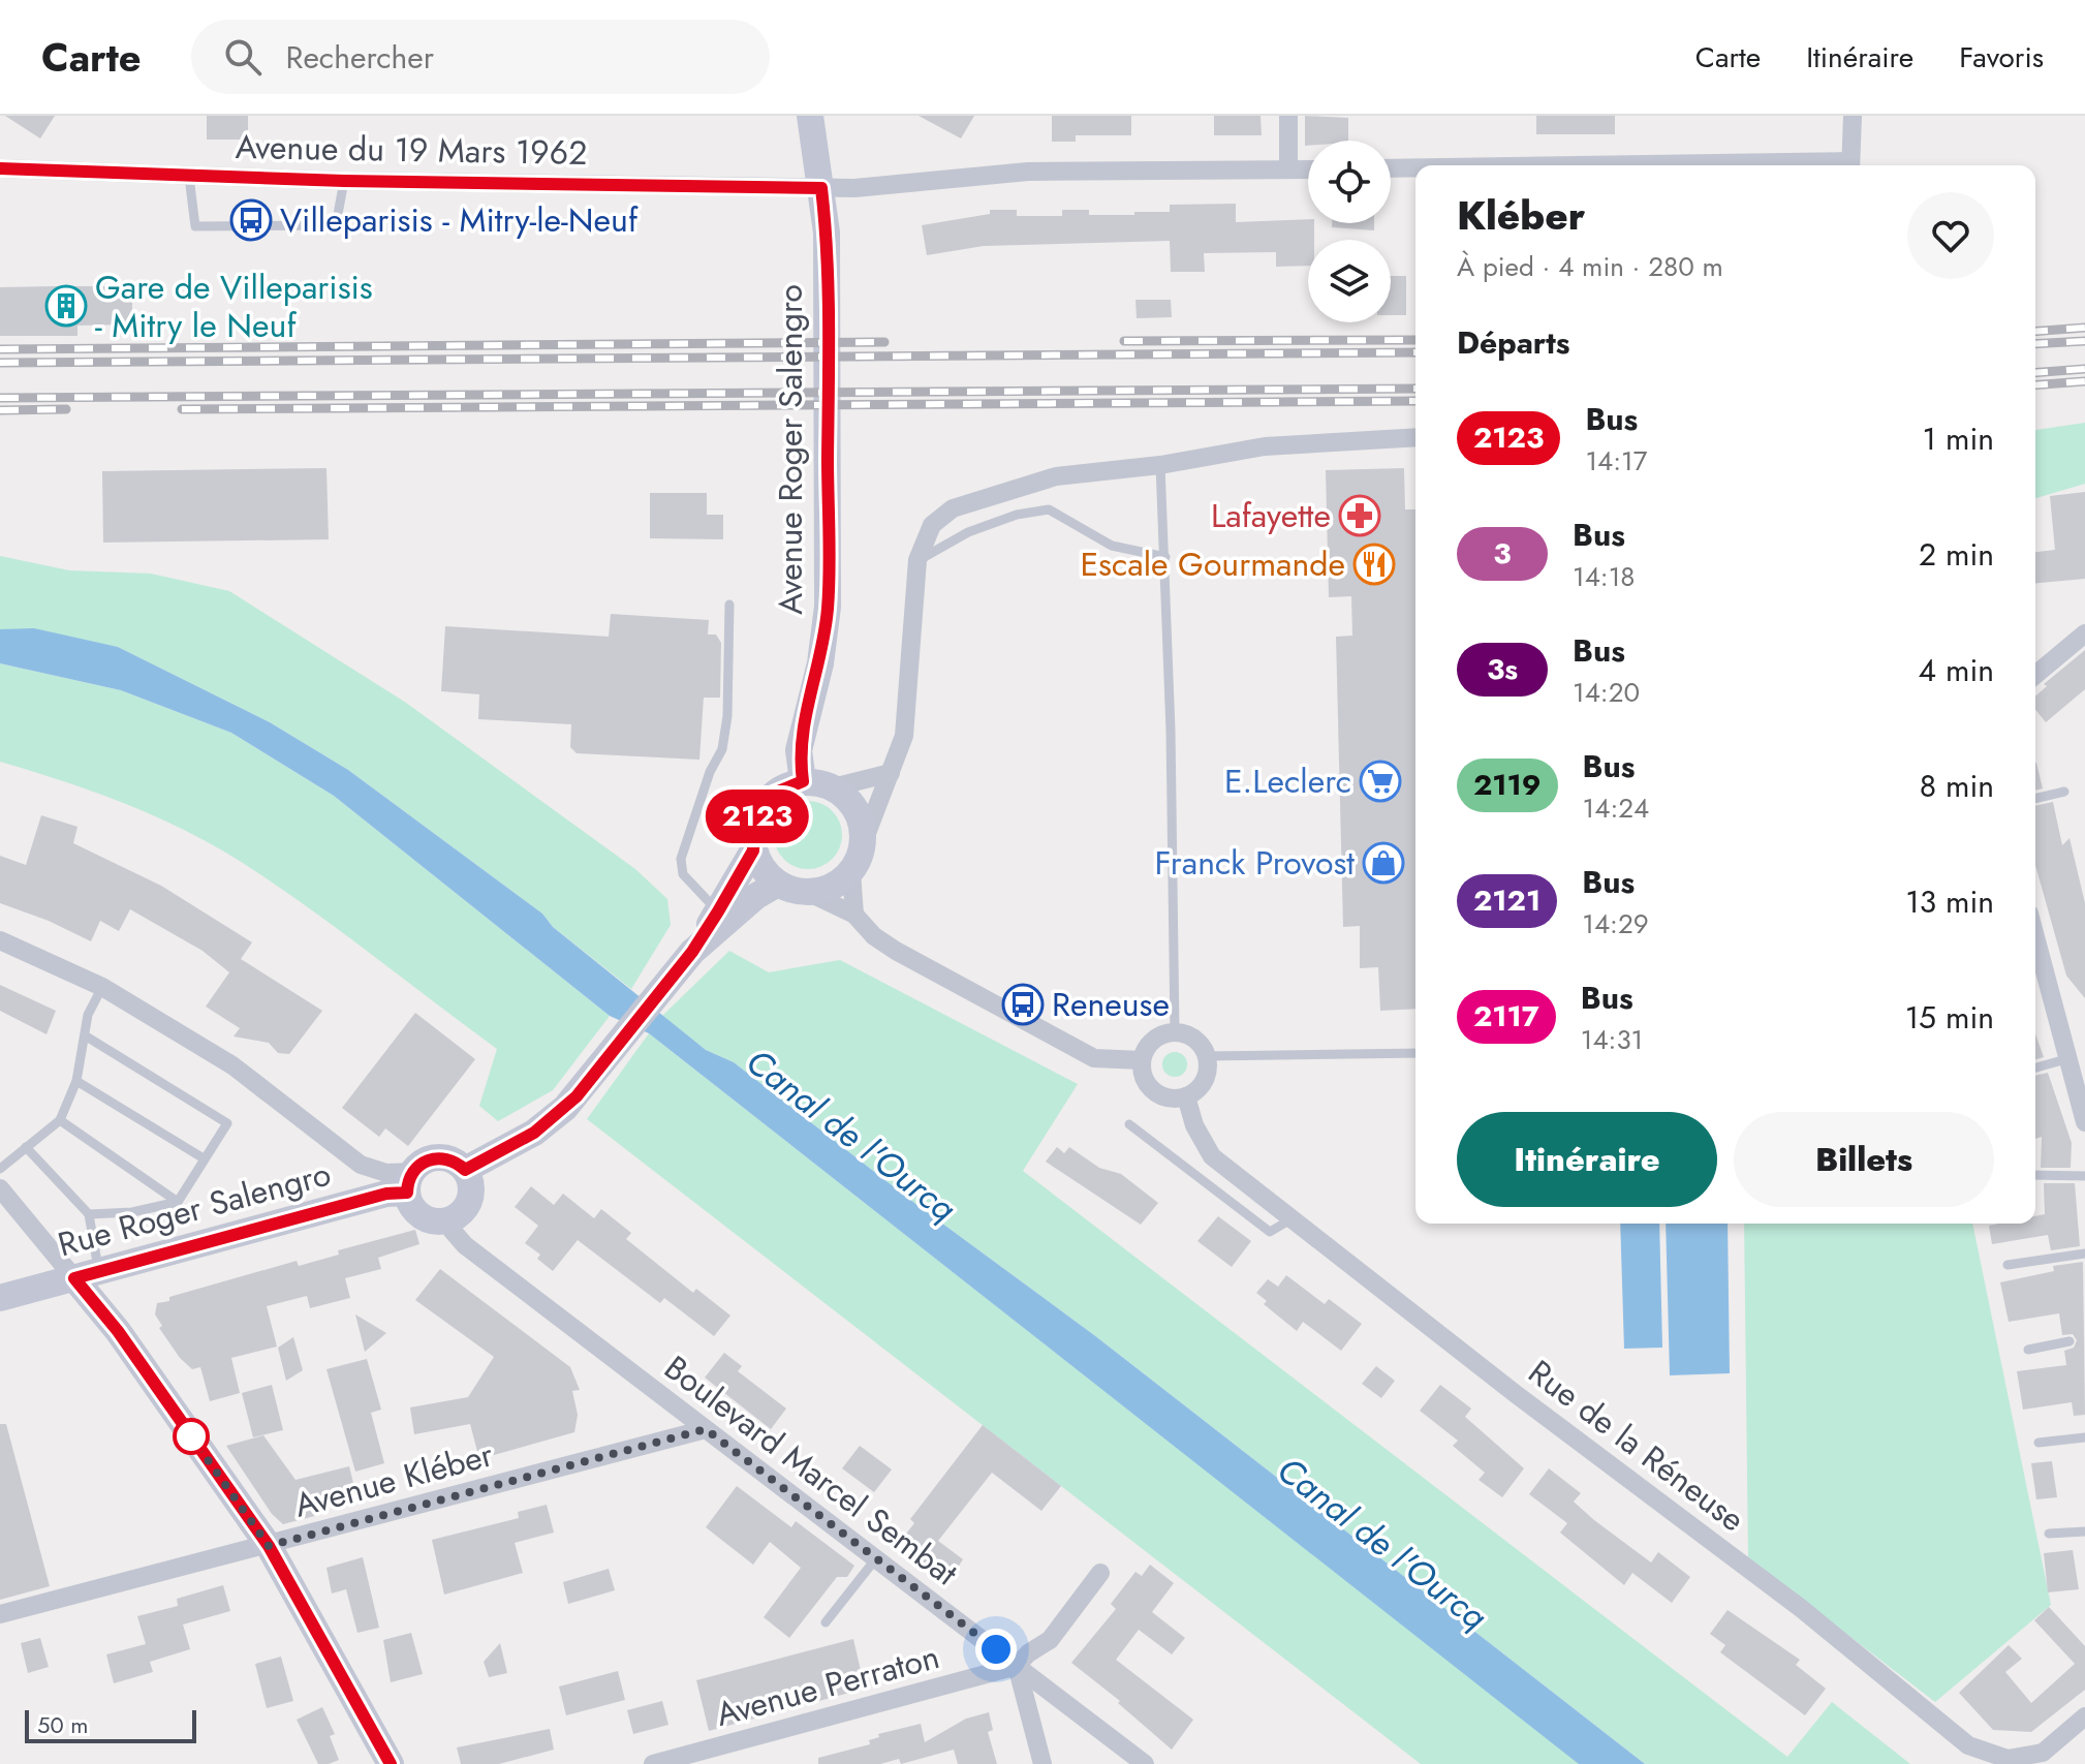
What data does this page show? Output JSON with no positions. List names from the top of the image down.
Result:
{
  "streets": {
    "street": [
      "Avenue du 19 Mars 1962",
      "Avenue Roger Salengro",
      "Rue Roger Salengro",
      "Rue de la Réneuse",
      "Boulevard Marcel Sembat",
      "Avenue Kléber",
      "Avenue Perraton"
    ]
  },
  "crossings": [
    ["Avenue du 19 Mars 1962", "Avenue Roger Salengro"],
    ["Rue Roger Salengro", "Boulevard Marcel Sembat"],
    ["Boulevard Marcel Sembat", "Avenue Kléber"],
    ["Boulevard Marcel Sembat", "Avenue Perraton"]
  ],
  "water": ["Canal de l'Ourcq"],
  "places": {
    "bus stop": ["Villeparisis - Mitry-le-Neuf", "Reneuse"],
    "building": ["Gare de Villeparisis - Mitry le Neuf"],
    "pharmacy": ["Lafayette"],
    "restaurant": ["Escale Gourmande"],
    "supermarket": ["E.Leclerc"],
    "shop": ["Franck Provost"]
  },
  "lines": ["bus line 2123"],
  "scale_bar": "50 m",
  "page": {
    "header": "Carte",
    "search": "Rechercher",
    "nav": ["Carte", "Itinéraire", "Favoris"],
    "on_map": "2123",
    "heading": [
      ["Kléber", "À pied · 4 min · 280 m"],
      "Départs"
    ],
    "list": [
      {
        "mark": "2123",
        "name": "Bus",
        "note": "14:17",
        "value": "1 min"
      },
      {
        "mark": "3",
        "name": "Bus",
        "note": "14:18",
        "value": "2 min"
      },
      {
        "mark": "3s",
        "name": "Bus",
        "note": "14:20",
        "value": "4 min"
      },
      {
        "mark": "2119",
        "name": "Bus",
        "note": "14:24",
        "value": "8 min"
      },
      {
        "mark": "2121",
        "name": "Bus",
        "note": "14:29",
        "value": "13 min"
      },
      {
        "mark": "2117",
        "name": "Bus",
        "note": "14:31",
        "value": "15 min"
      }
    ],
    "buttons": ["Itinéraire", "Billets"],
    "scale": "50 m"
  }
}
